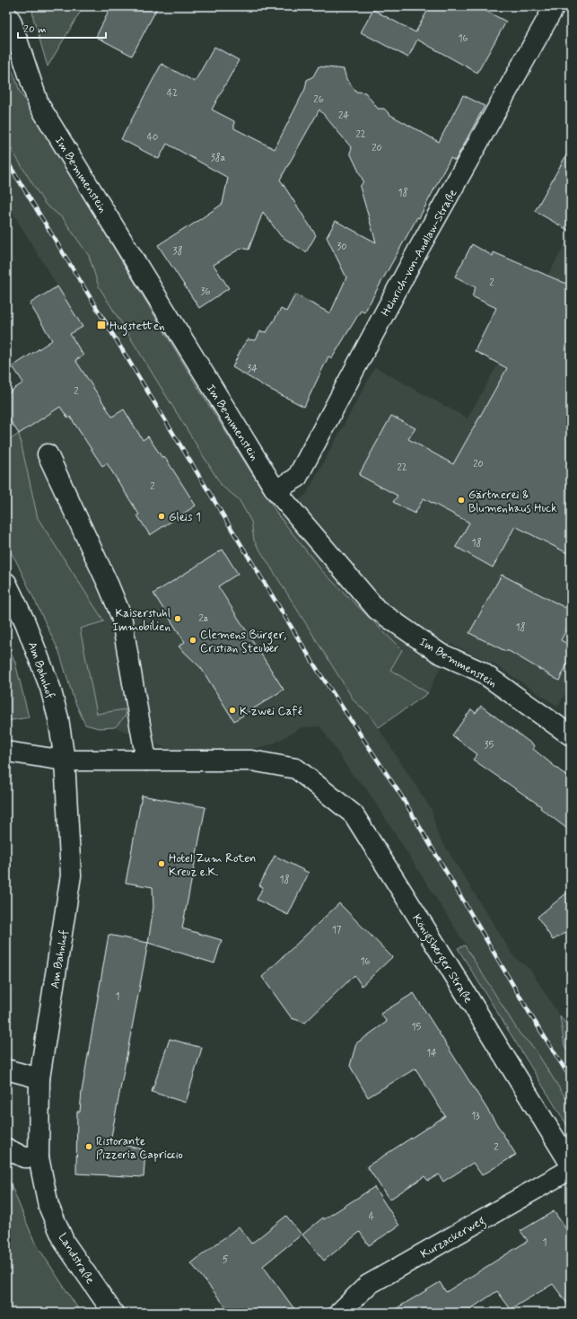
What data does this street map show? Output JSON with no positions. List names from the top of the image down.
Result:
{
  "streets": {
    "street": [
      "Im Bemmenstein",
      "Heinrich-von-Andlaw-Straße",
      "Am Bahnhof",
      "Königsberger Straße",
      "Kurzackerweg",
      "Landstraße"
    ]
  },
  "crossings": [
    ["Im Bemmenstein", "Heinrich-von-Andlaw-Straße"],
    ["Am Bahnhof", "Landstraße"]
  ],
  "places": {
    "transit": ["Hugstetten"],
    "other": [
      "Gärtnerei & Blumenhaus Huck",
      "Gleis 1",
      "Kaiserstuhl Immobilien",
      "Clemens Bürger, Cristian Steuber",
      "K zwei Café",
      "Hotel Zum Roten Kreuz e.K.",
      "Ristorante Pizzeria Capriccio"
    ]
  },
  "house_numbers": [
    "16",
    "42",
    "26",
    "24",
    "22",
    "40",
    "20",
    "38a",
    "18",
    "30",
    "38",
    "2",
    "36",
    "34",
    "2",
    "20",
    "22",
    "2",
    "18",
    "2a",
    "18",
    "35",
    "18",
    "17",
    "16",
    "1",
    "15",
    "14",
    "13",
    "2",
    "4",
    "1",
    "5"
  ],
  "scale_bar": "20 m"
}
